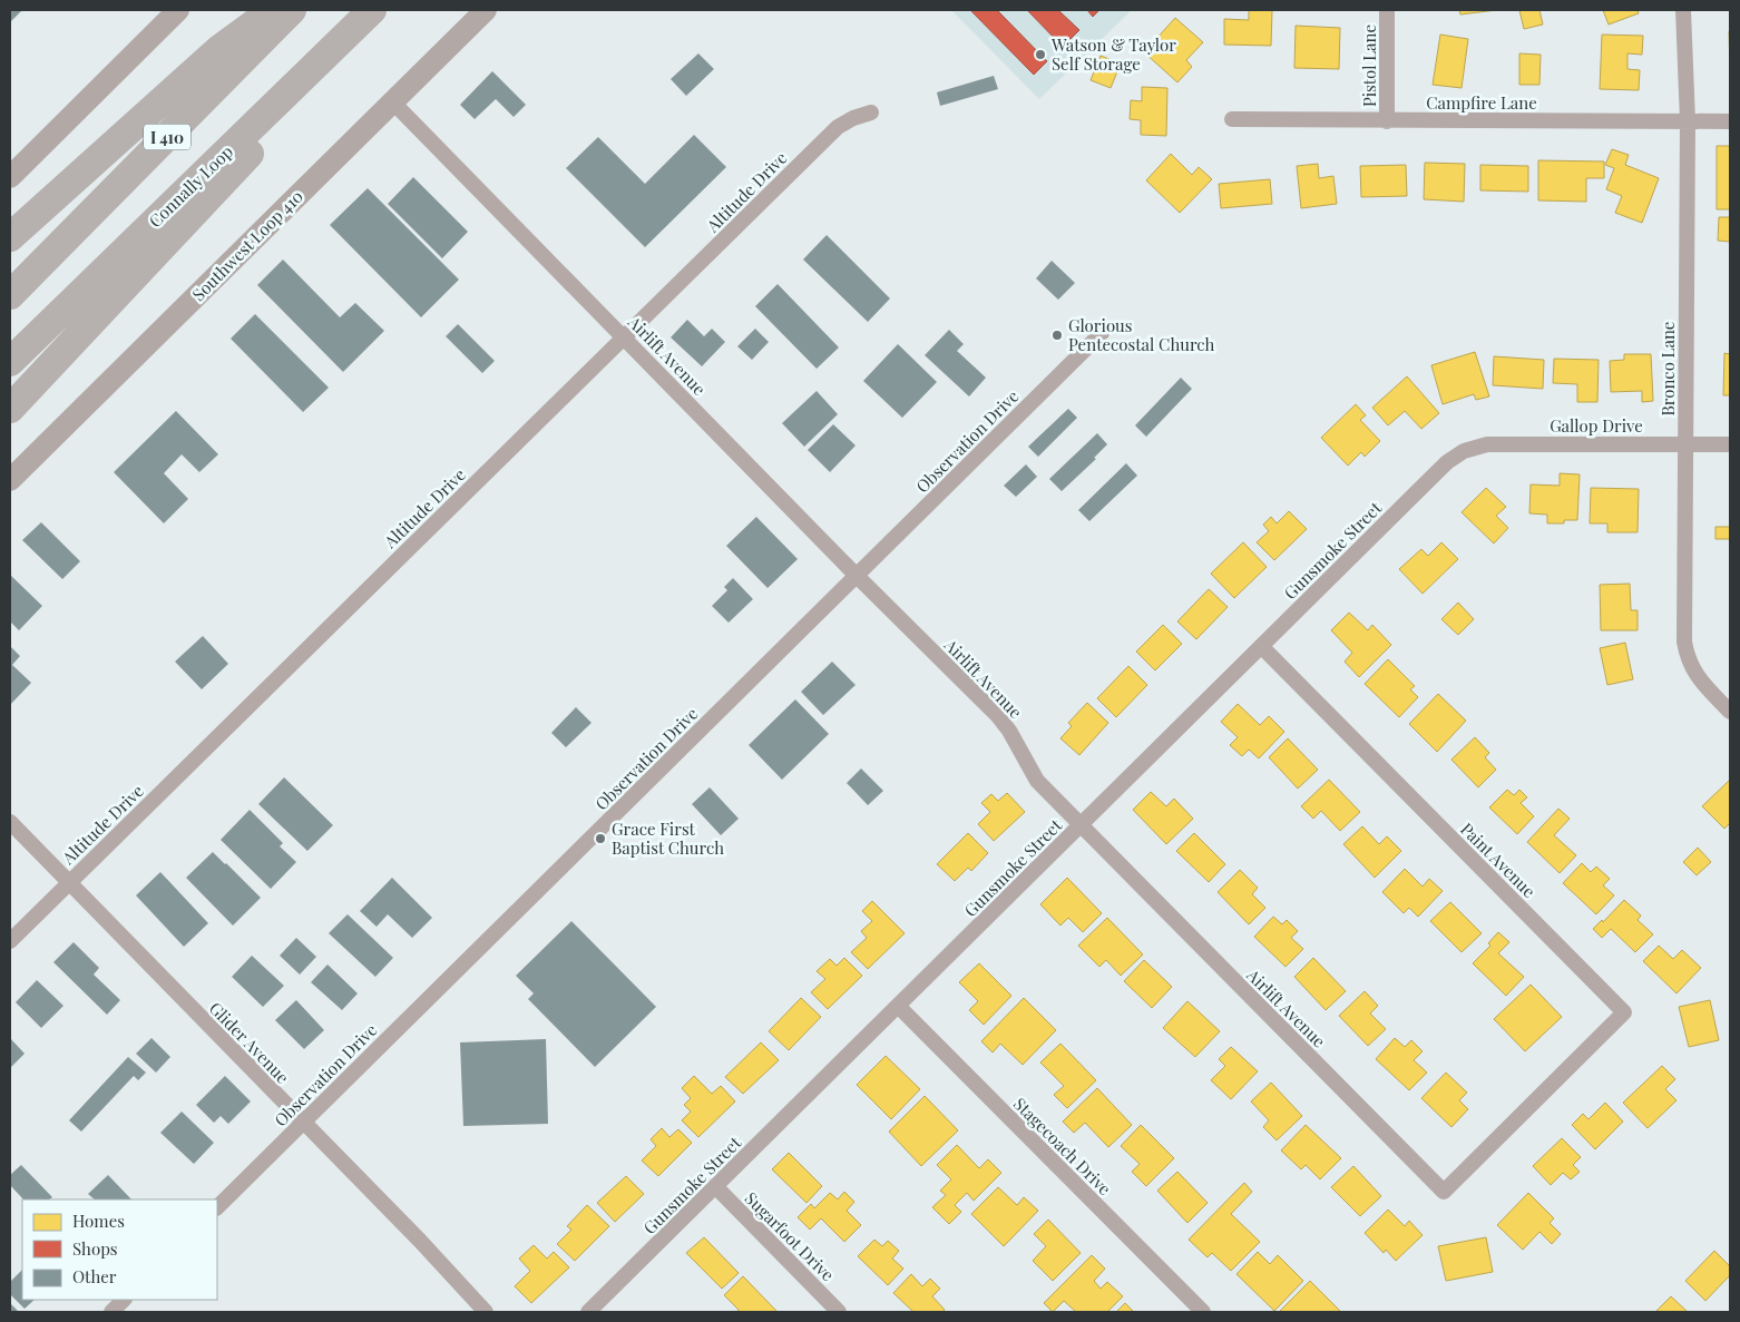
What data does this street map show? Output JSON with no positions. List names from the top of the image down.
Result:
{
  "streets": {
    "highway": ["I 410", "Connally Loop"],
    "main road": ["Southwest Loop 410"],
    "street": [
      "Pistol Lane",
      "Campfire Lane",
      "Altitude Drive",
      "Airlift Avenue",
      "Bronco Lane",
      "Gallop Drive",
      "Observation Drive",
      "Gunsmoke Street",
      "Paint Avenue",
      "Glider Avenue",
      "Stagecoach Drive",
      "Sugarfoot Drive"
    ]
  },
  "crossings": [
    ["Pistol Lane", "Campfire Lane"],
    ["Campfire Lane", "Bronco Lane"],
    ["Altitude Drive", "Airlift Avenue"],
    ["Altitude Drive", "Glider Avenue"],
    ["Southwest Loop 410", "Airlift Avenue"],
    ["Airlift Avenue", "Observation Drive"],
    ["Airlift Avenue", "Gunsmoke Street"],
    ["Airlift Avenue", "Paint Avenue"],
    ["Bronco Lane", "Gallop Drive"],
    ["Gallop Drive", "Gunsmoke Street"],
    ["Observation Drive", "Glider Avenue"],
    ["Gunsmoke Street", "Paint Avenue"],
    ["Gunsmoke Street", "Stagecoach Drive"],
    ["Gunsmoke Street", "Sugarfoot Drive"]
  ],
  "places": ["Watson & Taylor Self Storage", "Glorious Pentecostal Church", "Grace First Baptist Church"],
  "legend": ["Homes", "Shops", "Other"]
}
